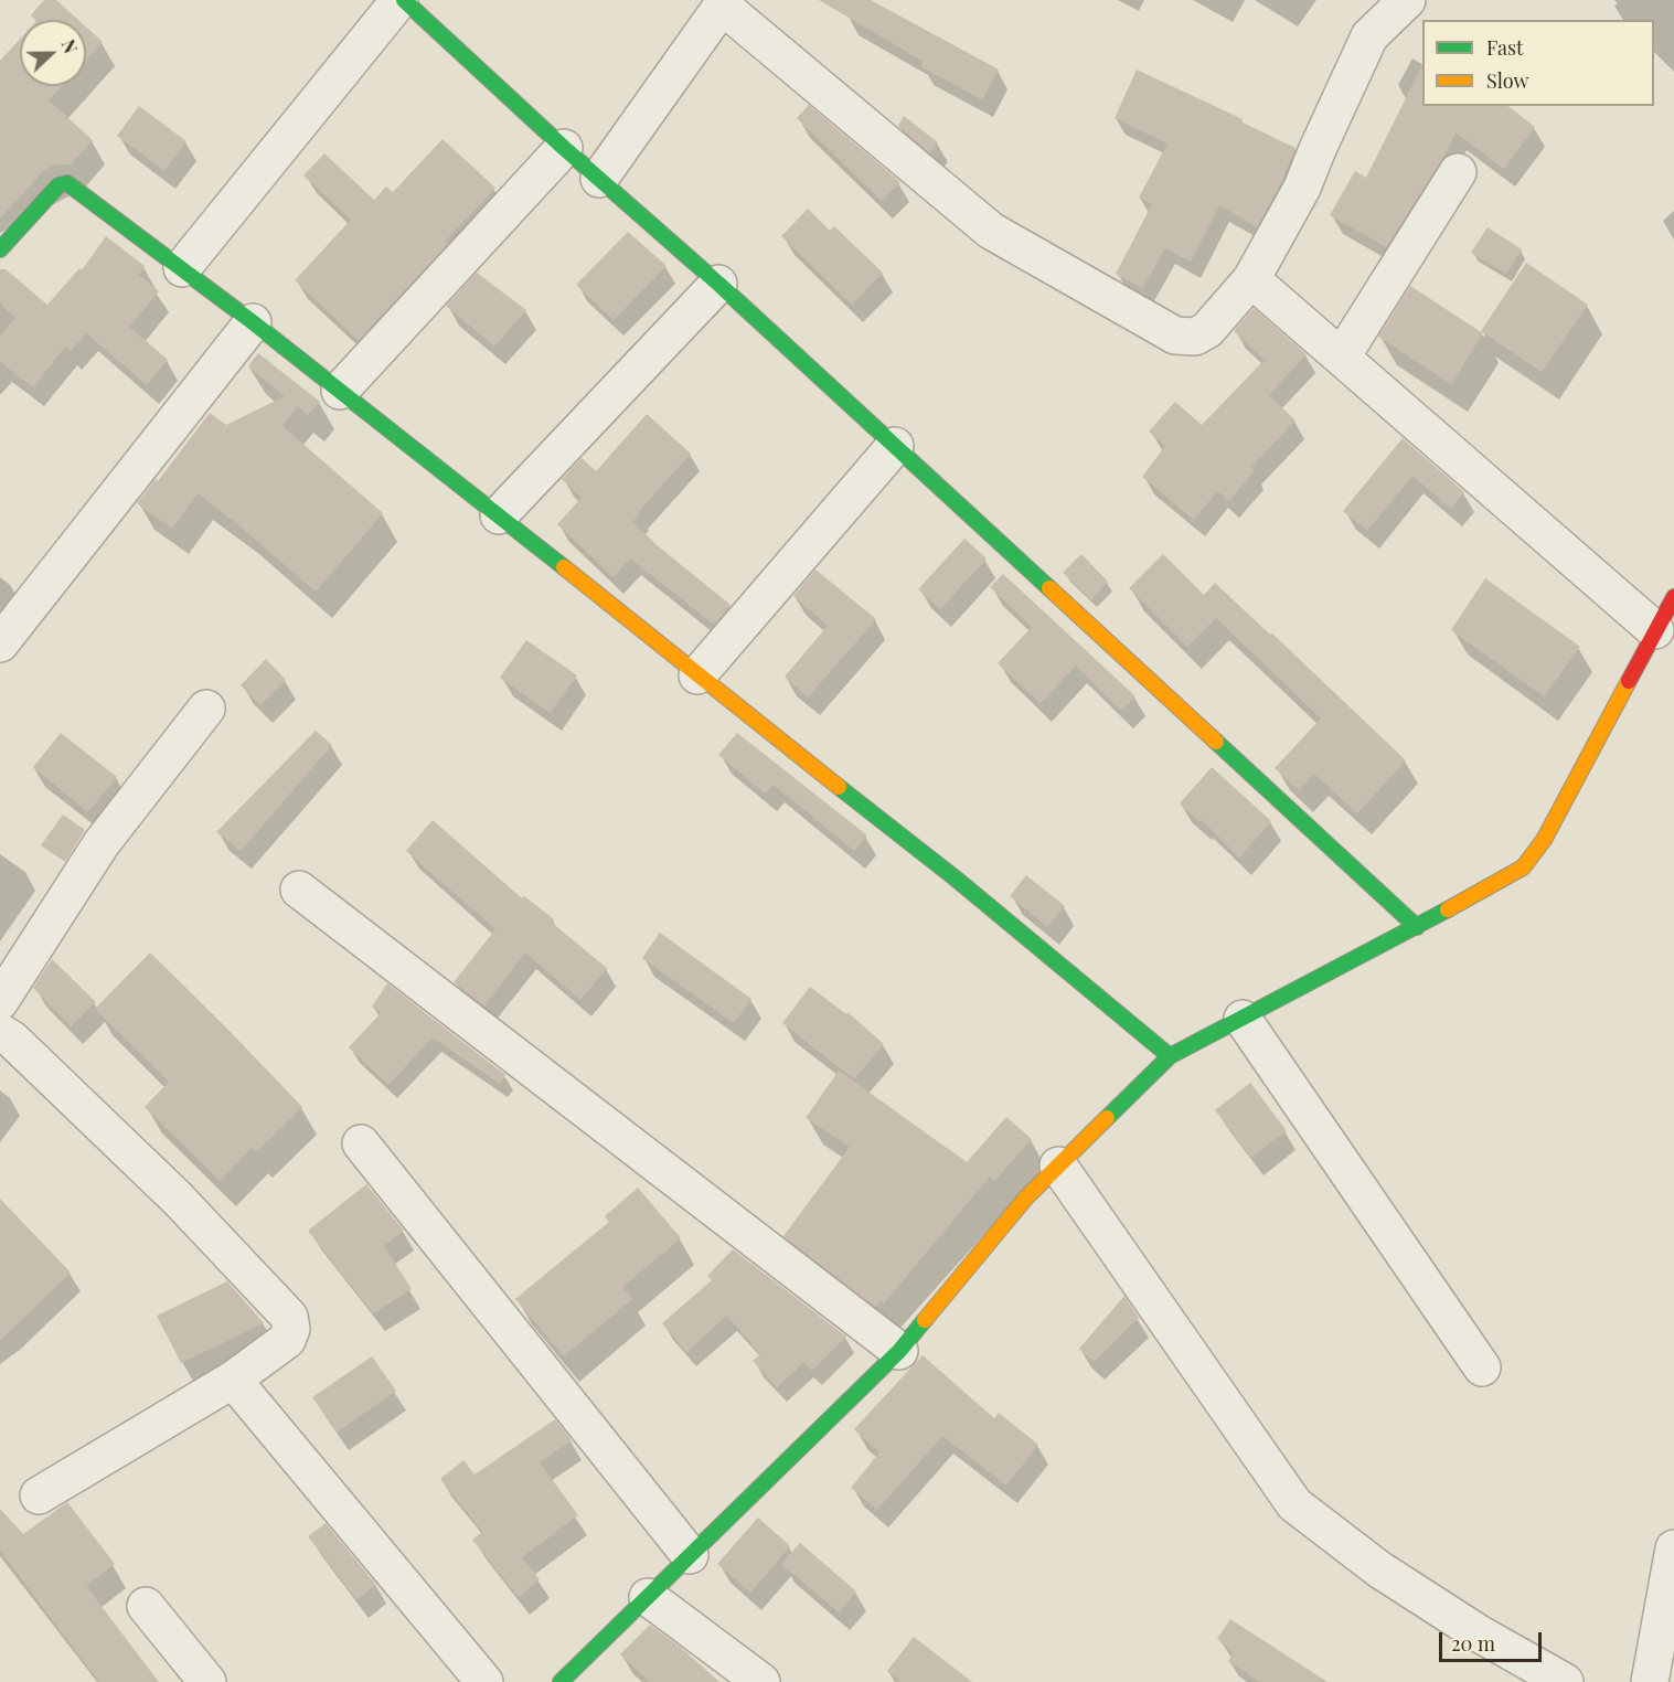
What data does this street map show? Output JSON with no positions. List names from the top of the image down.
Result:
{
  "legend": ["Fast", "Slow"],
  "scale_bar": "20 m",
  "north": "right"
}
